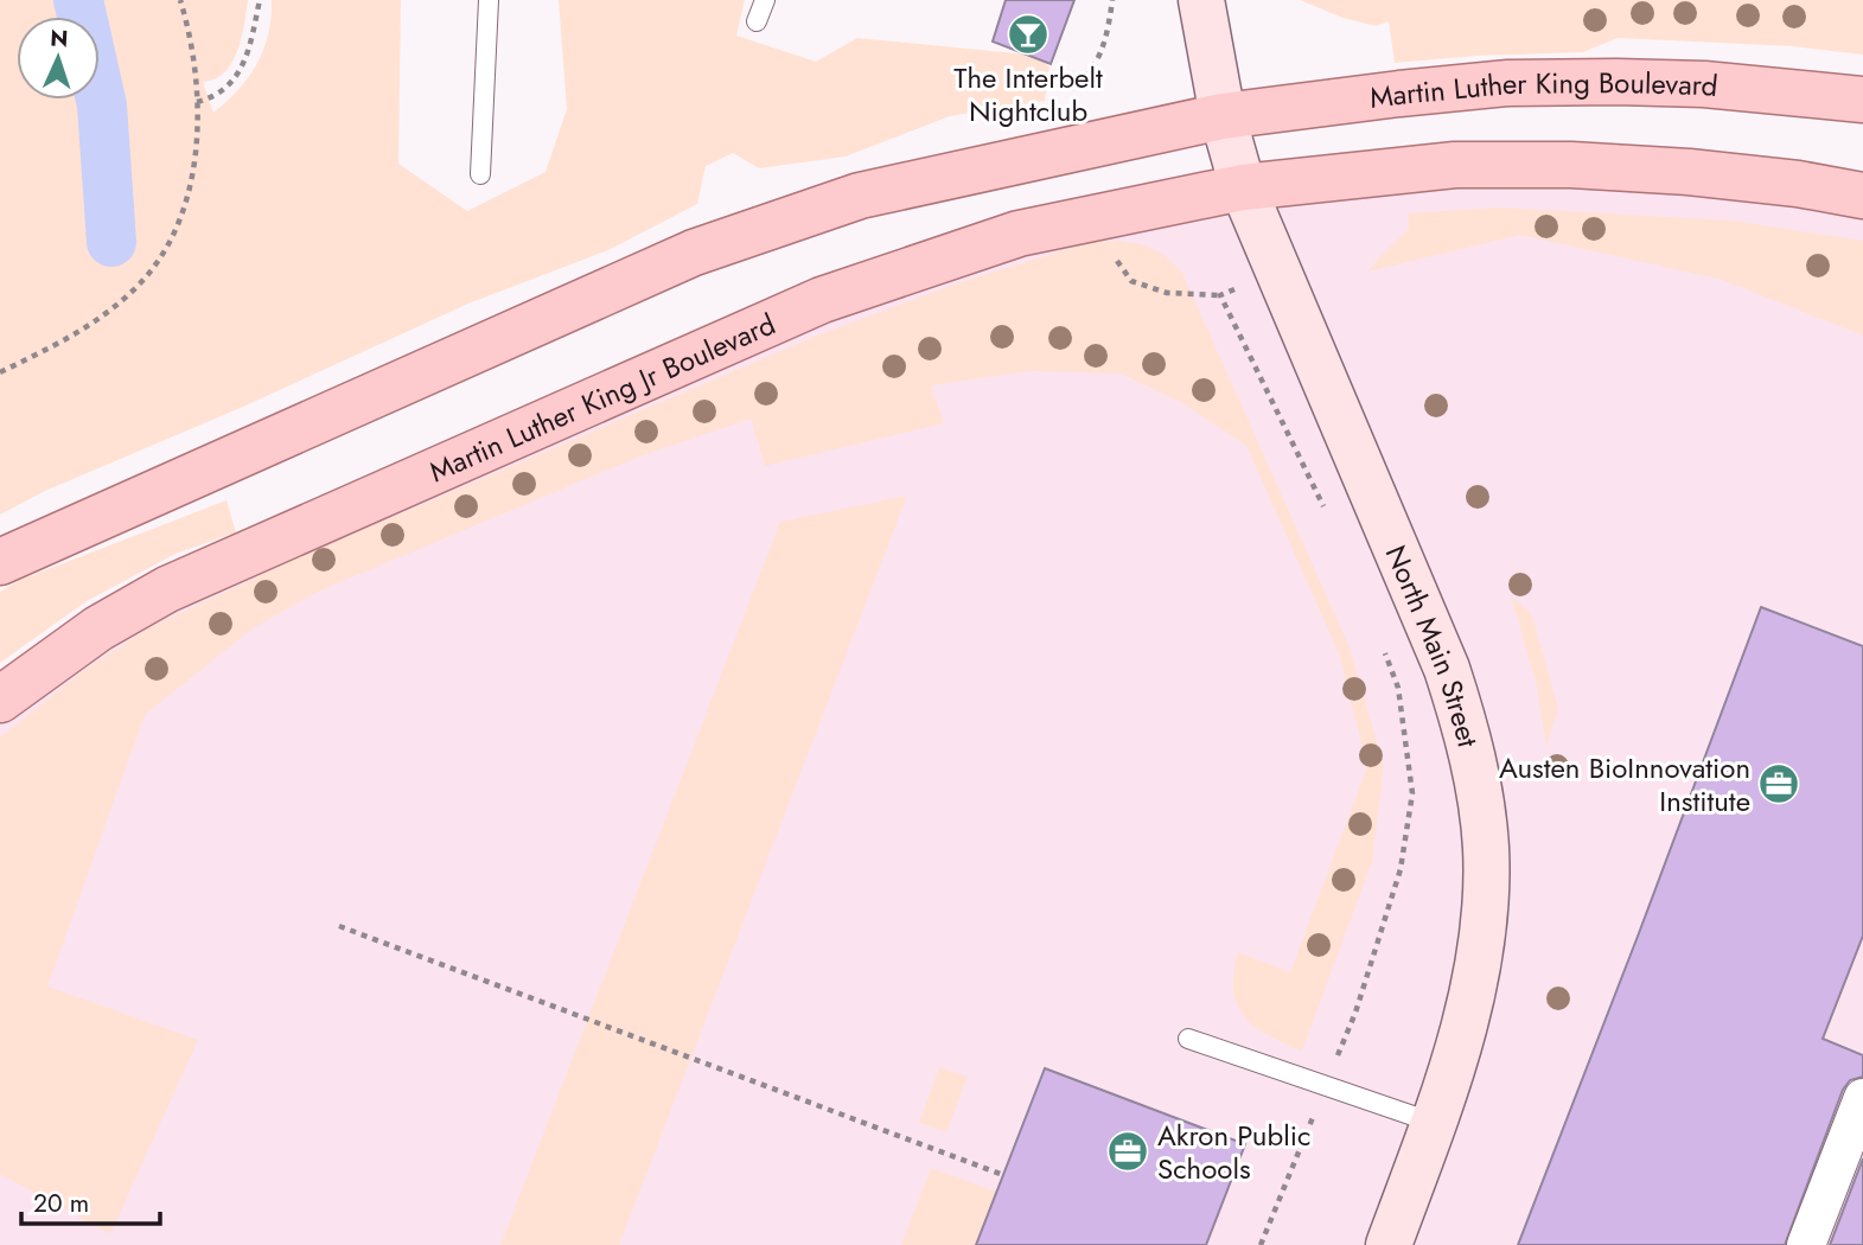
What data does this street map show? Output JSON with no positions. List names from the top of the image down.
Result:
{
  "streets": {
    "main road": ["Martin Luther King Boulevard", "Martin Luther King Jr Boulevard", "North Main Street"]
  },
  "crossings": [
    ["Martin Luther King Boulevard", "North Main Street"],
    ["Martin Luther King Jr Boulevard", "North Main Street"]
  ],
  "places": {
    "bar": ["The Interbelt Nightclub"],
    "office": ["Austen BioInnovation Institute", "Akron Public Schools"]
  },
  "scale_bar": "20 m",
  "north": "top"
}
